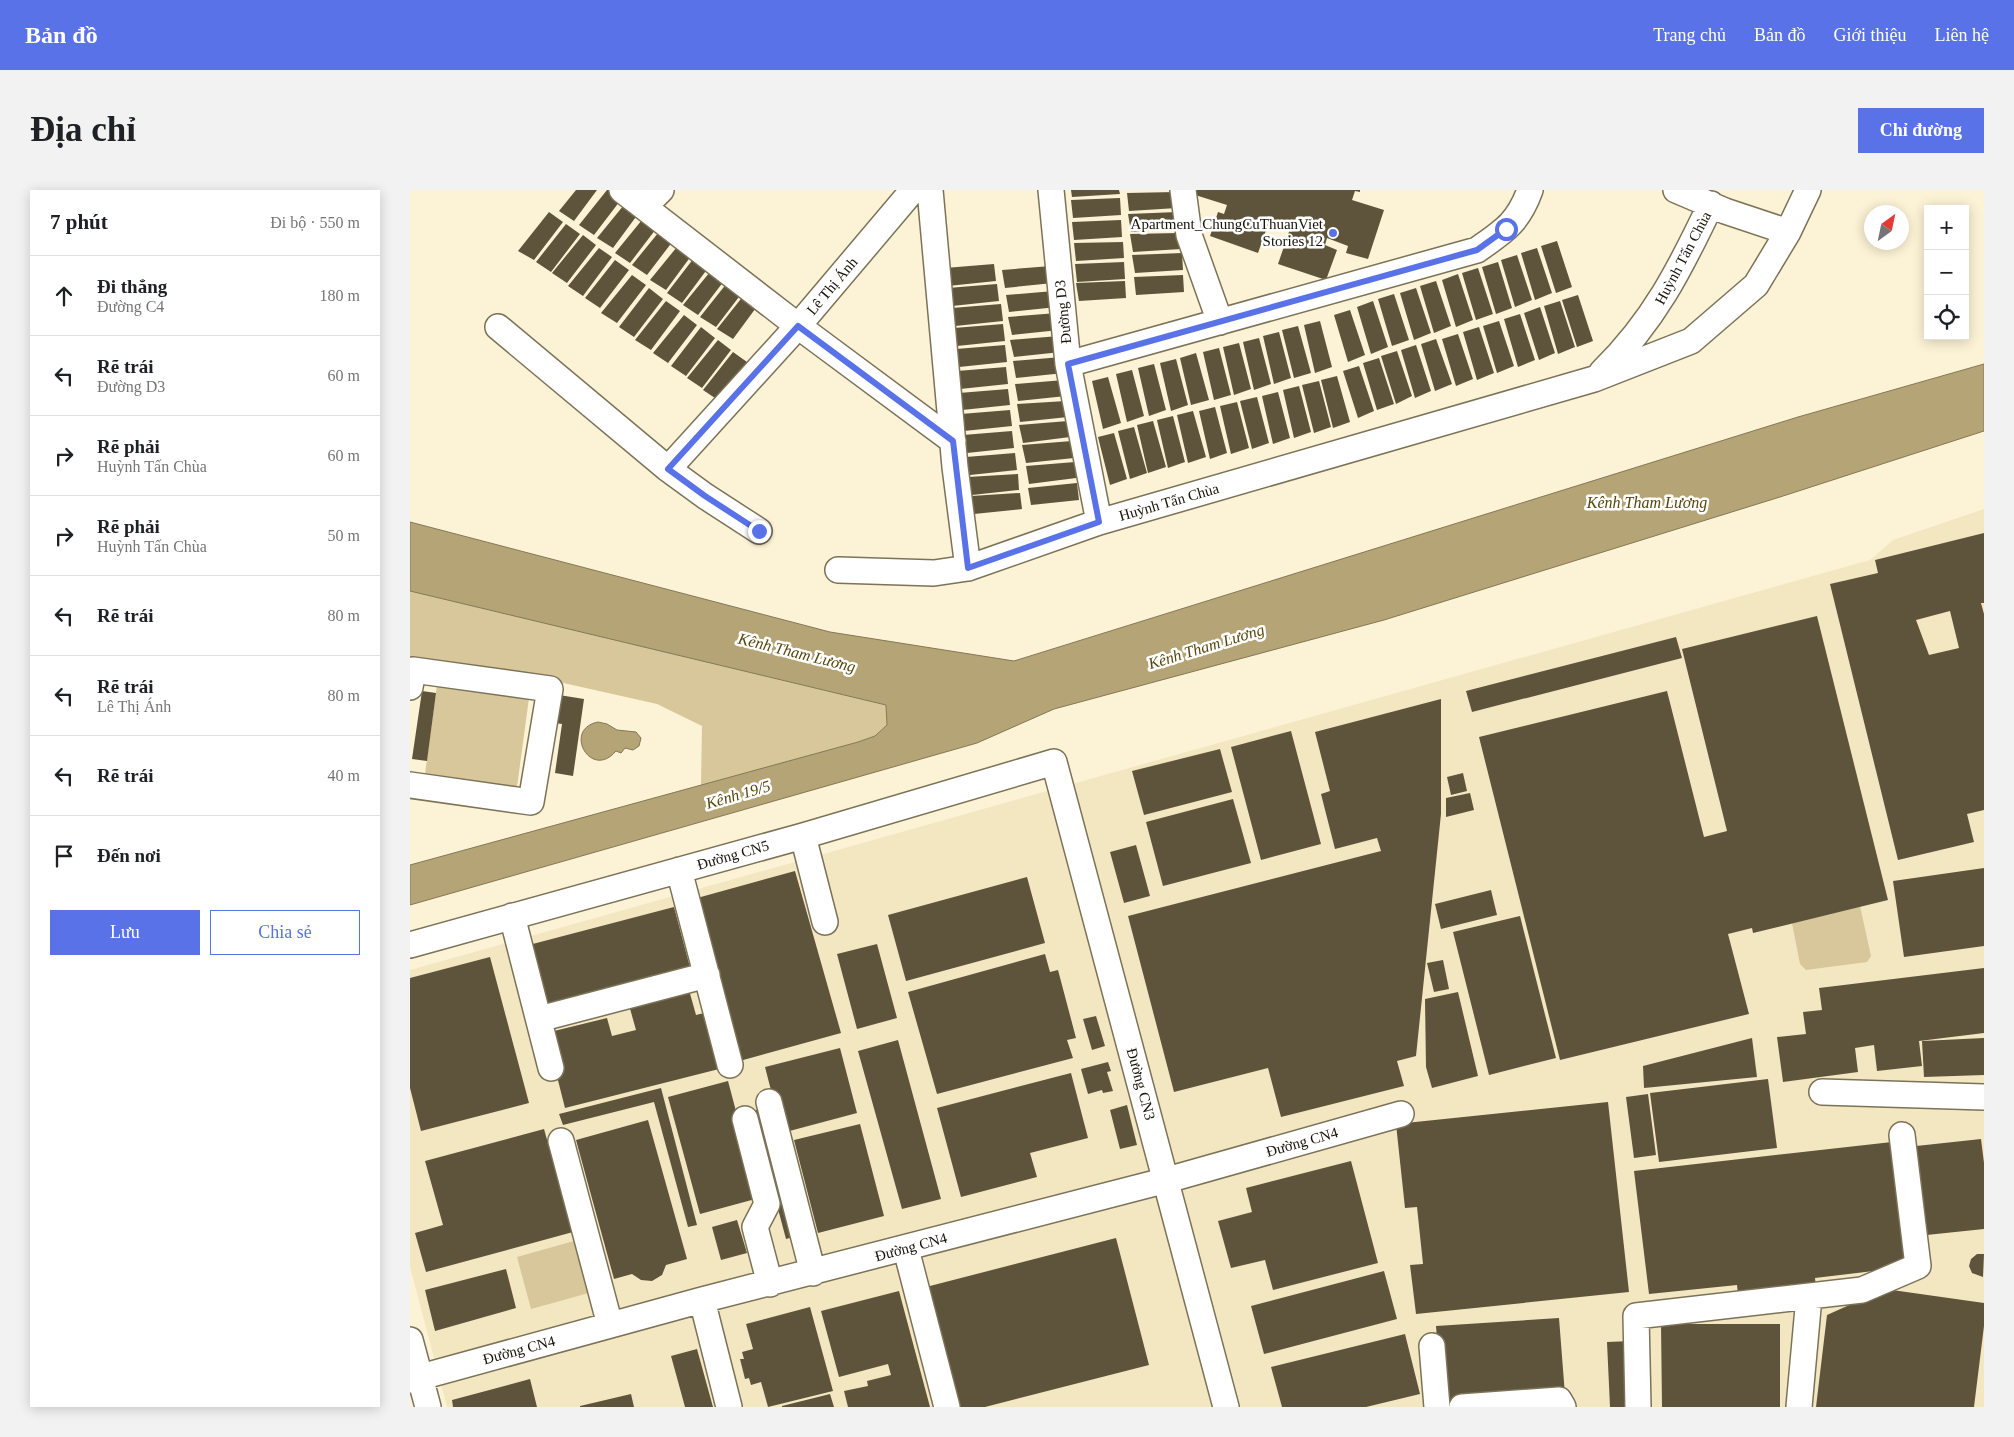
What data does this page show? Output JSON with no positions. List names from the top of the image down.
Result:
{
  "streets": {
    "street": [
      "Huỳnh Tấn Chùa",
      "Lê Thị Ánh",
      "Đường D3",
      "Đường CN5",
      "Đường CN3",
      "Đường CN4"
    ]
  },
  "crossings": [
    ["Huỳnh Tấn Chùa", "Đường D3"],
    ["Đường CN5", "Đường CN3"],
    ["Đường CN3", "Đường CN4"]
  ],
  "water": ["Kênh Tham Lương", "Kênh 19/5"],
  "places": ["Apartment_ChungCuThuanViet Stories 12"],
  "north": "top right",
  "page": {
    "header": "Bản đồ",
    "nav": [
      "Trang chủ",
      "Bản đồ",
      "Giới thiệu",
      "Liên hệ"
    ],
    "buttons": [
      "Chỉ đường",
      ["Lưu", "Chia sẻ"]
    ],
    "title": "Địa chỉ",
    "heading": ["7 phút", "Đi bộ · 550 m"],
    "map_buttons": ["+", "−"],
    "list": [
      ["Đi thẳng", "Đường C4", "180 m"],
      ["Rẽ trái", "Đường D3", "60 m"],
      ["Rẽ phải", "Huỳnh Tấn Chùa", "60 m"],
      ["Rẽ phải", "Huỳnh Tấn Chùa", "50 m"],
      ["Rẽ trái", "80 m"],
      ["Rẽ trái", "Lê Thị Ánh", "80 m"],
      ["Rẽ trái", "40 m"],
      "Đến nơi"
    ]
  }
}
